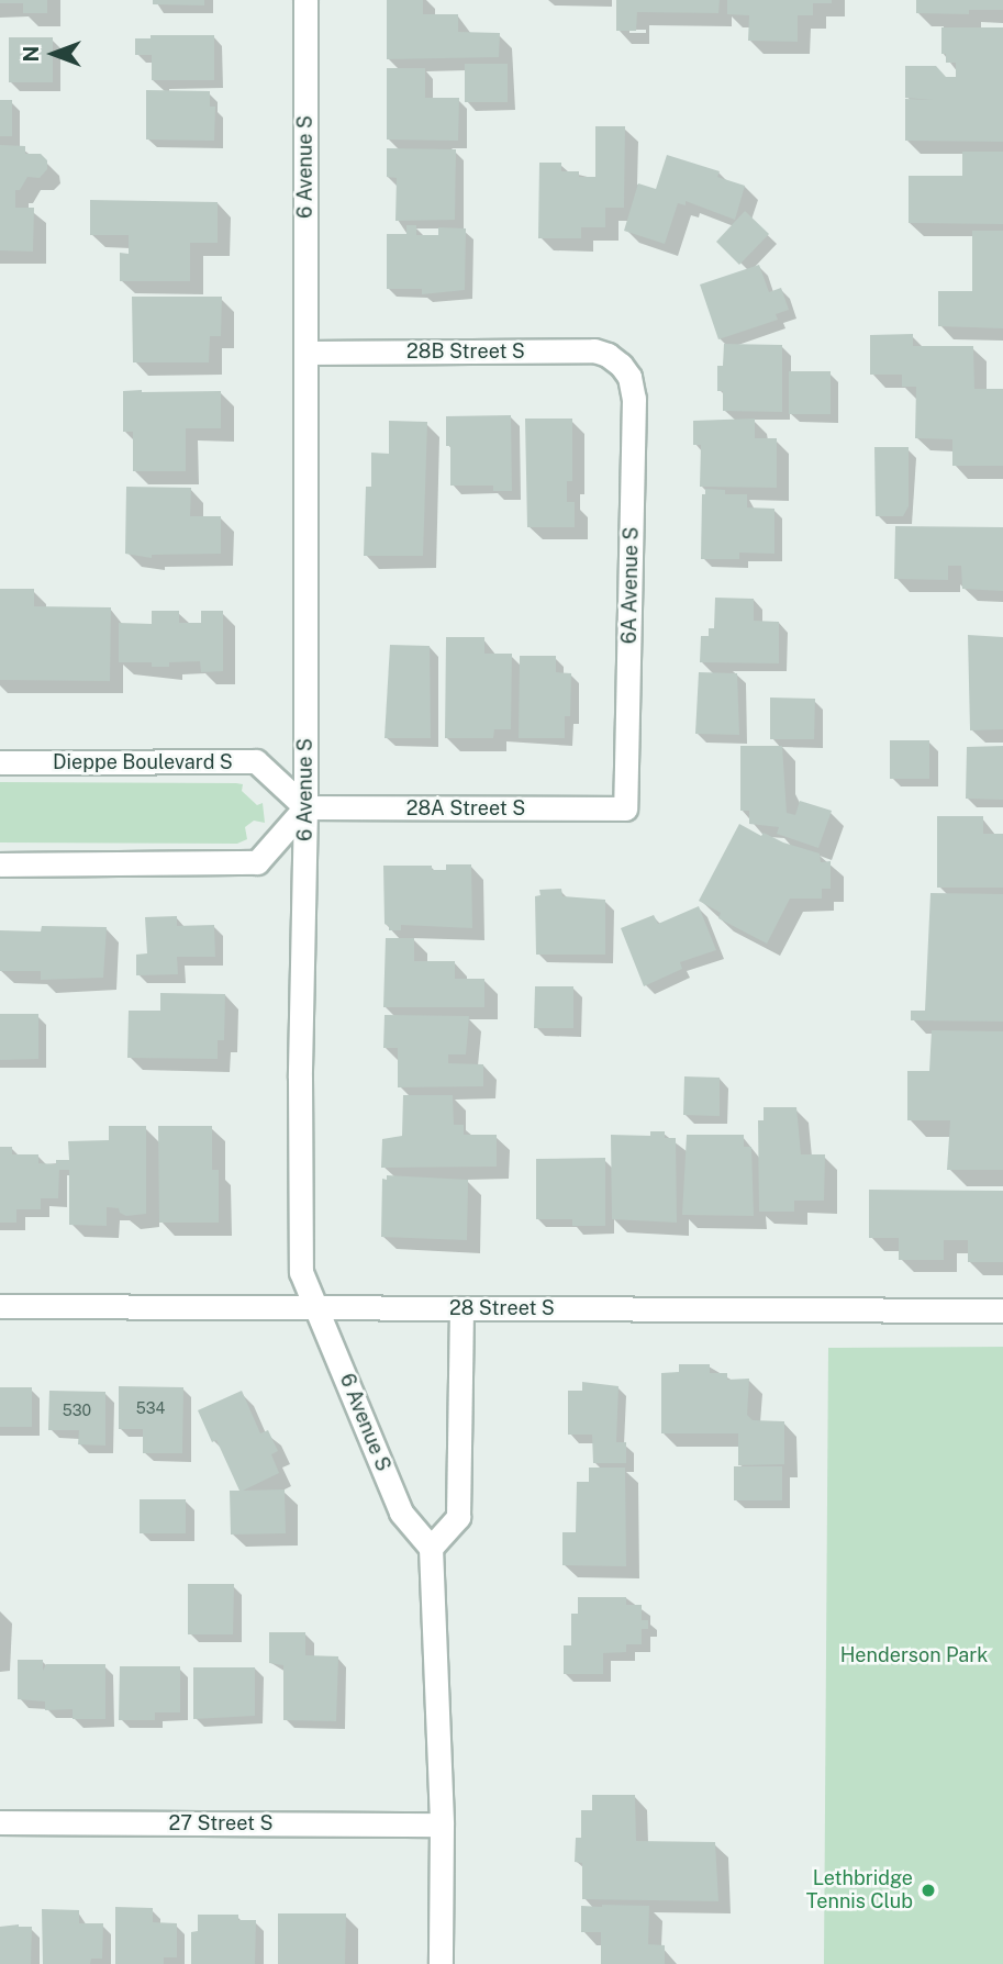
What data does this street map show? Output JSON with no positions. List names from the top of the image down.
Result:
{
  "streets": {
    "street": [
      "6 Avenue S",
      "28B Street S",
      "6A Avenue S",
      "Dieppe Boulevard S",
      "28A Street S",
      "28 Street S",
      "27 Street S"
    ]
  },
  "crossings": [
    ["6 Avenue S", "28B Street S"],
    ["6 Avenue S", "Dieppe Boulevard S"],
    ["6 Avenue S", "28A Street S"],
    ["6 Avenue S", "28 Street S"],
    ["28B Street S", "6A Avenue S"],
    ["6A Avenue S", "28A Street S"],
    ["Dieppe Boulevard S", "28A Street S"]
  ],
  "parks": ["Henderson Park"],
  "places": ["Lethbridge Tennis Club"],
  "house_numbers": ["534", "530"],
  "north": "left"
}
